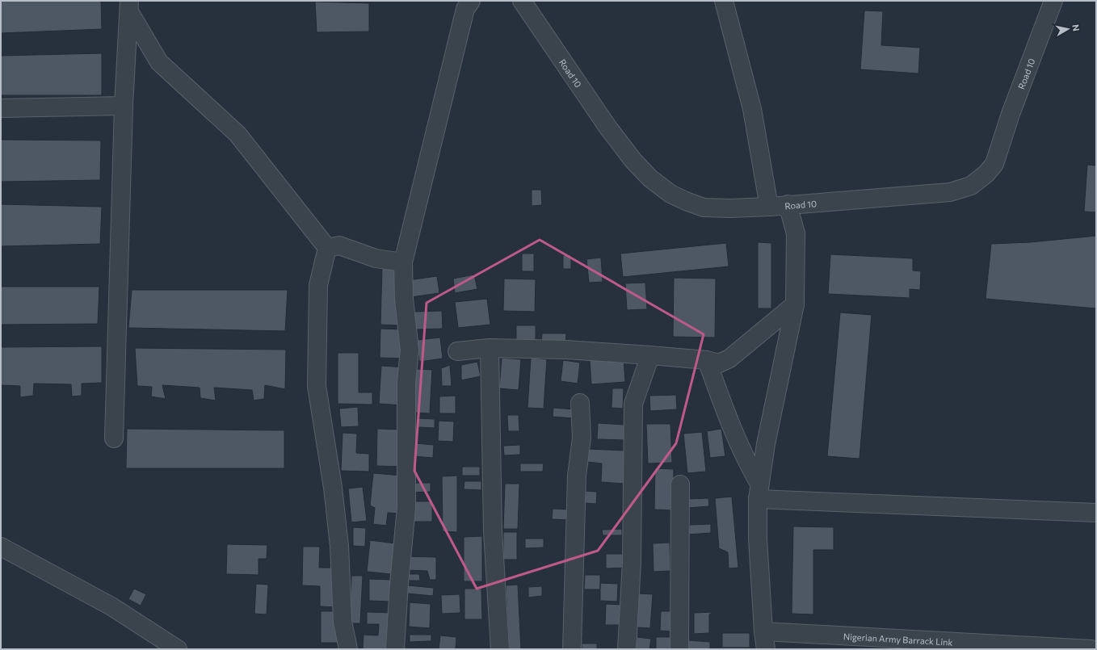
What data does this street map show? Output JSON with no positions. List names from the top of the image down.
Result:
{
  "streets": {
    "street": ["Road 10", "Nigerian Army Barrack Link"]
  },
  "north": "right"
}
